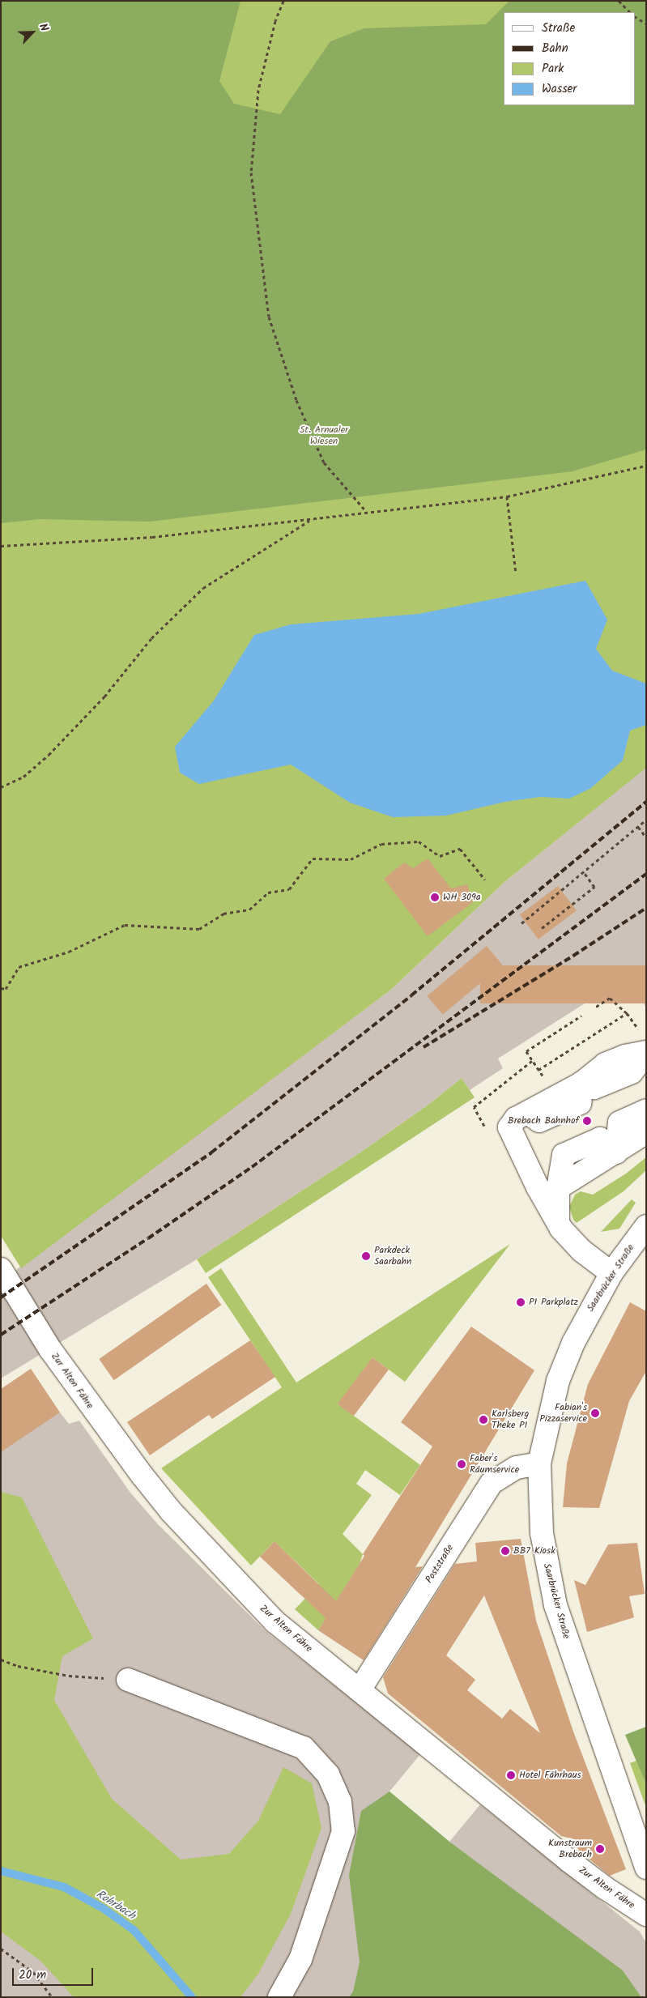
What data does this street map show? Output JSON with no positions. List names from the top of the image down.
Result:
{
  "streets": {
    "street": ["Saarbrücker Straße", "Zur Alten Fähre", "Poststraße"]
  },
  "crossings": [
    ["Saarbrücker Straße", "Poststraße"],
    ["Zur Alten Fähre", "Poststraße"]
  ],
  "water": ["Rohrbach"],
  "parks": ["St. Arnualer Wiesen"],
  "places": [
    "WH 309a",
    "Brebach Bahnhof",
    "Parkdeck Saarbahn",
    "P1 Parkplatz",
    "Fabian's Pizzaservice",
    "Karlsberg Theke P1",
    "Faber's Räumservice",
    "BB7 Kiosk",
    "Hotel Fährhaus",
    "Kunstraum Brebach"
  ],
  "legend": [
    "Straße",
    "Bahn",
    "Park",
    "Wasser"
  ],
  "scale_bar": "20 m",
  "north": "top right"
}
